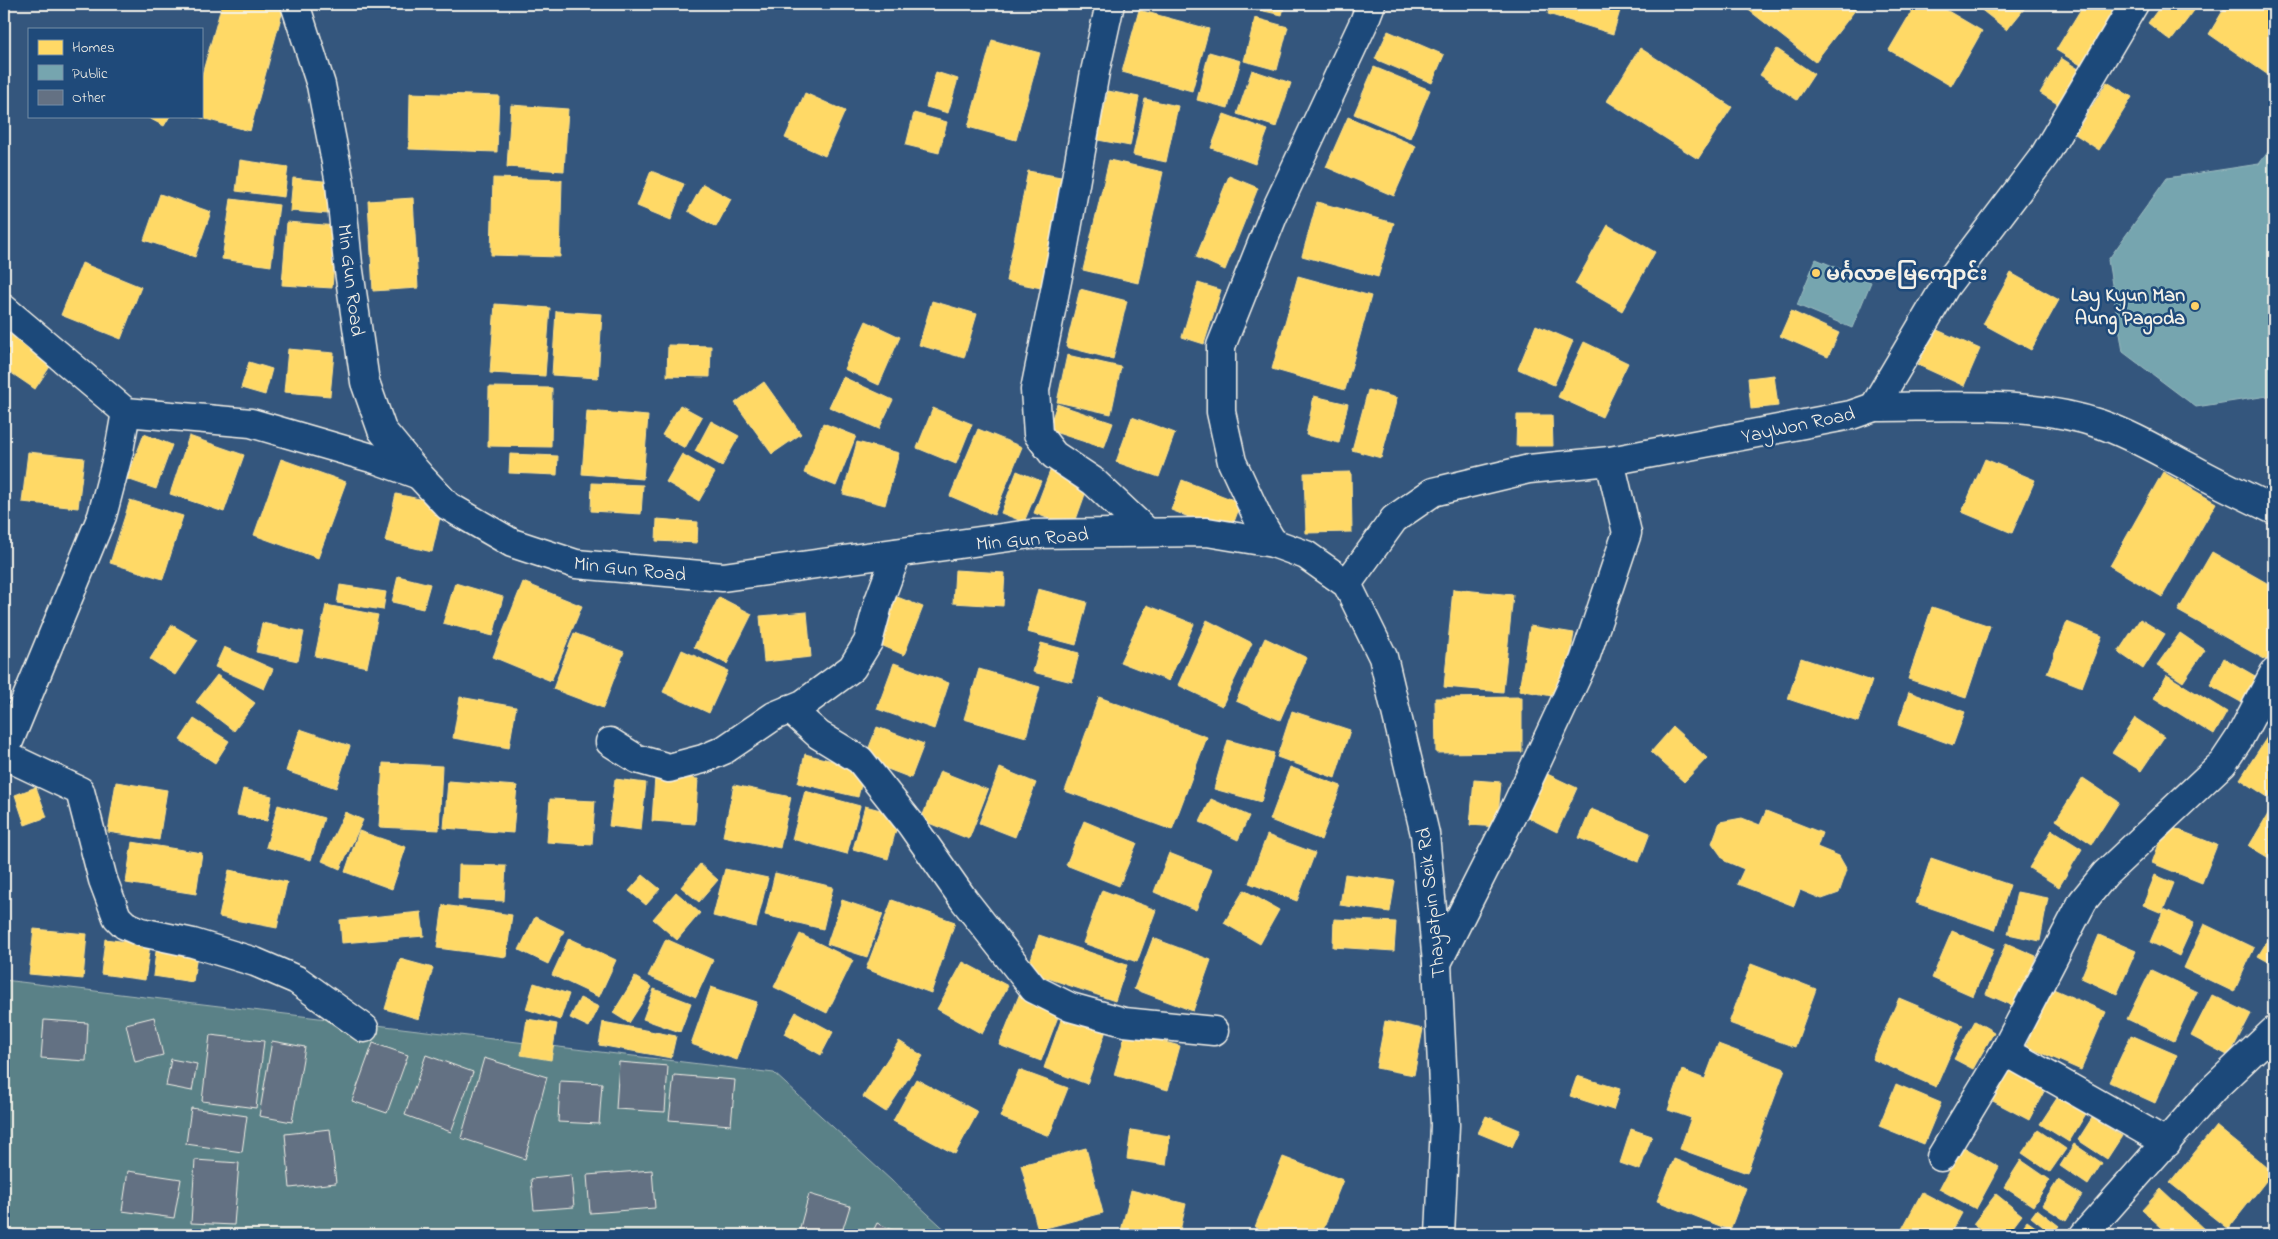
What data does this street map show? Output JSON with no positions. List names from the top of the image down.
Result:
{
  "streets": {
    "street": ["Min Gun Road", "YayWon Road", "Thayatpin Seik Rd"]
  },
  "crossings": [
    ["Min Gun Road", "YayWon Road"],
    ["Min Gun Road", "Thayatpin Seik Rd"],
    ["YayWon Road", "Thayatpin Seik Rd"]
  ],
  "places": ["မင်္ဂလာဧမြကျောင်း", "Lay Kyun Man Aung Pagoda"],
  "legend": ["Homes", "Public", "Other"]
}
